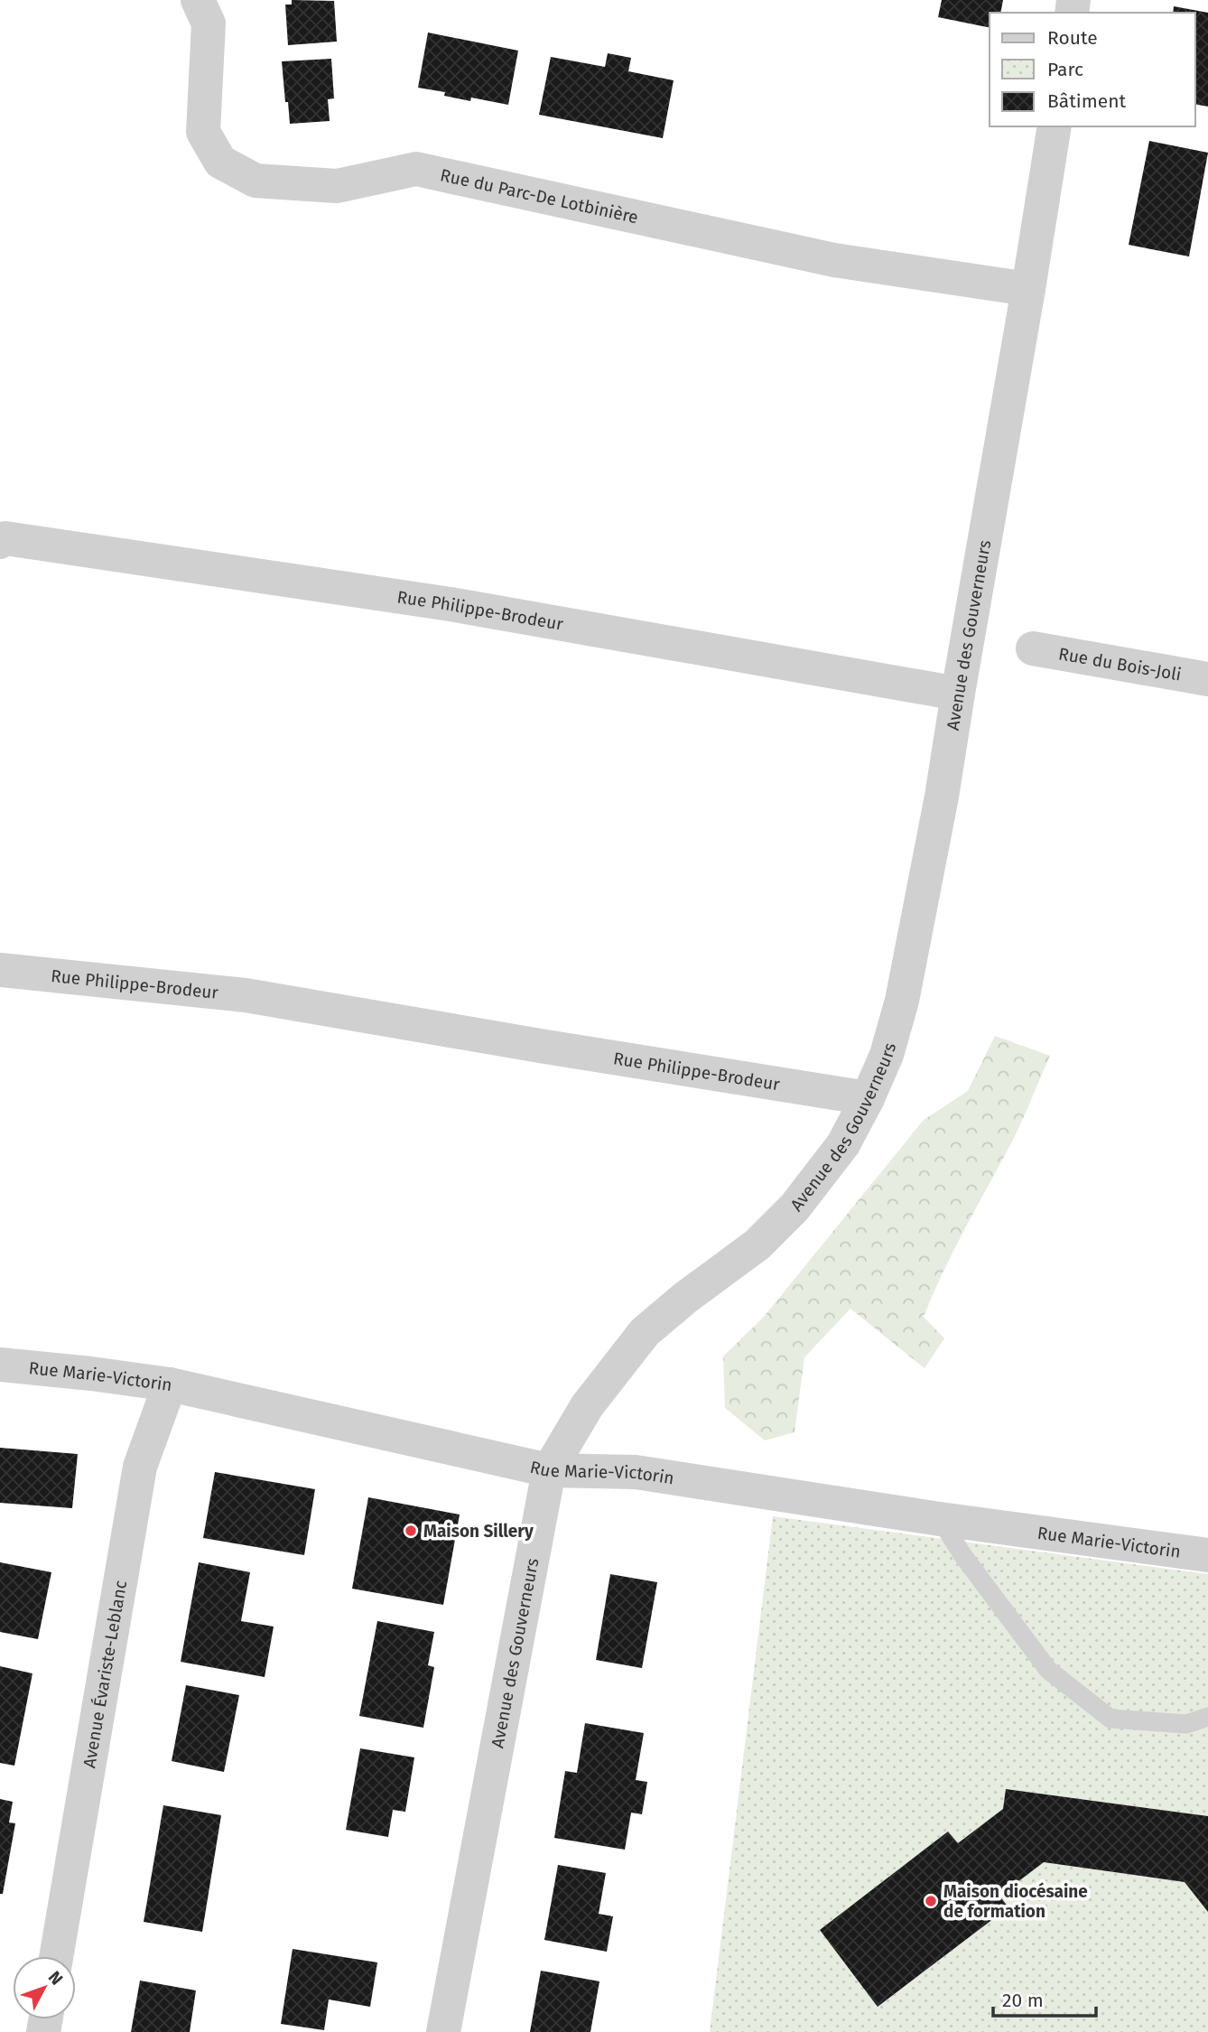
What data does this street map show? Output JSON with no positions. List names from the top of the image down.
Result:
{
  "streets": {
    "street": [
      "Rue du Parc-De Lotbinière",
      "Rue Philippe-Brodeur",
      "Avenue des Gouverneurs",
      "Rue du Bois-Joli",
      "Rue Marie-Victorin",
      "Avenue Évariste-Leblanc"
    ]
  },
  "crossings": [
    ["Rue du Parc-De Lotbinière", "Avenue des Gouverneurs"],
    ["Rue Philippe-Brodeur", "Avenue des Gouverneurs"],
    ["Avenue des Gouverneurs", "Rue Marie-Victorin"],
    ["Rue Marie-Victorin", "Avenue Évariste-Leblanc"]
  ],
  "places": ["Maison Sillery", "Maison diocésaine de formation"],
  "legend": ["Route", "Parc", "Bâtiment"],
  "scale_bar": "20 m",
  "north": "top right"
}
